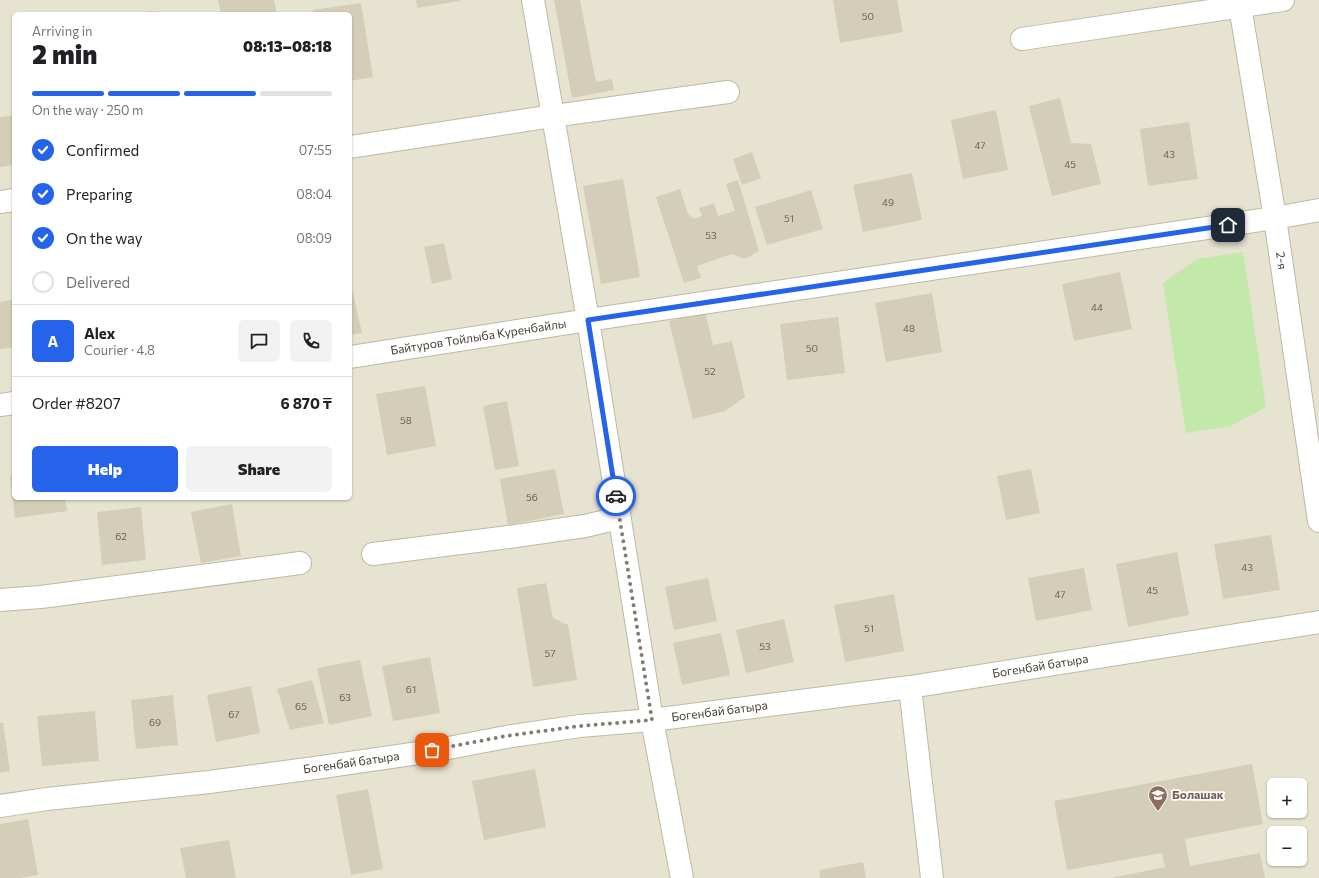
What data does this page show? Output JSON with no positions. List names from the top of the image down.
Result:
{
  "streets": {
    "street": ["2-я", "Байтуров Тойлыба Куренбайлы", "Богенбай батыра"]
  },
  "crossings": [
    ["2-я", "Байтуров Тойлыба Куренбайлы"]
  ],
  "places": {
    "school or university": ["Болашак"]
  },
  "house_numbers": [
    "50",
    "47",
    "43",
    "45",
    "49",
    "51",
    "53",
    "44",
    "48",
    "50",
    "52",
    "58",
    "56",
    "62",
    "43",
    "45",
    "47",
    "51",
    "53",
    "57",
    "61",
    "63",
    "65",
    "67",
    "69"
  ],
  "page": {
    "heading": ["2 min", "Arriving in", "08:13–08:18"],
    "panel": [
      "Alex",
      "Courier · 4.8",
      "Order #8207",
      "6 870 ₸"
    ],
    "bar": "On the way · 250 m",
    "list": [
      ["Confirmed", "07:55"],
      ["Preparing", "08:04"],
      ["On the way", "08:09"],
      "Delivered"
    ],
    "round": "A",
    "buttons": ["Help", "Share"],
    "map_buttons": ["+", "−"]
  }
}
